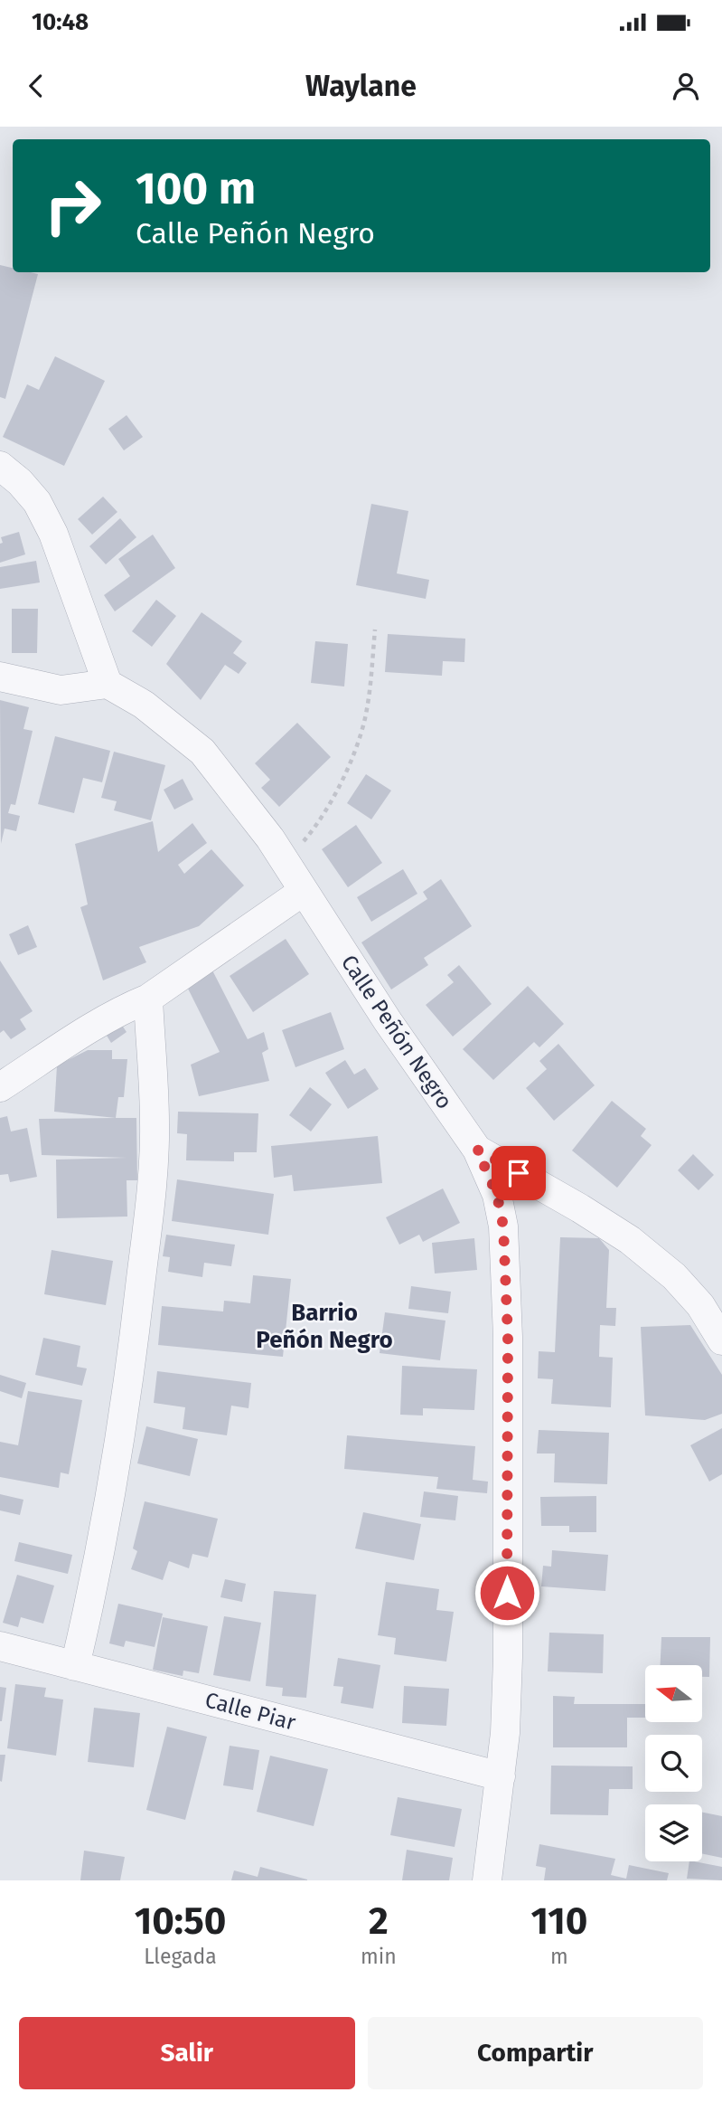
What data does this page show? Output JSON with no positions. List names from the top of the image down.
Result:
{
  "streets": {
    "street": ["Calle Peñón Negro", "Calle Piar"]
  },
  "districts": ["Barrio Peñón Negro"],
  "north": "left",
  "page": {
    "status": "10:48",
    "header": "Waylane",
    "turn": ["100 m", "Calle Peñón Negro"],
    "eta": [
      "10:50",
      "Llegada",
      "2",
      "min",
      "110",
      "m"
    ],
    "buttons": ["Salir", "Compartir"]
  }
}
